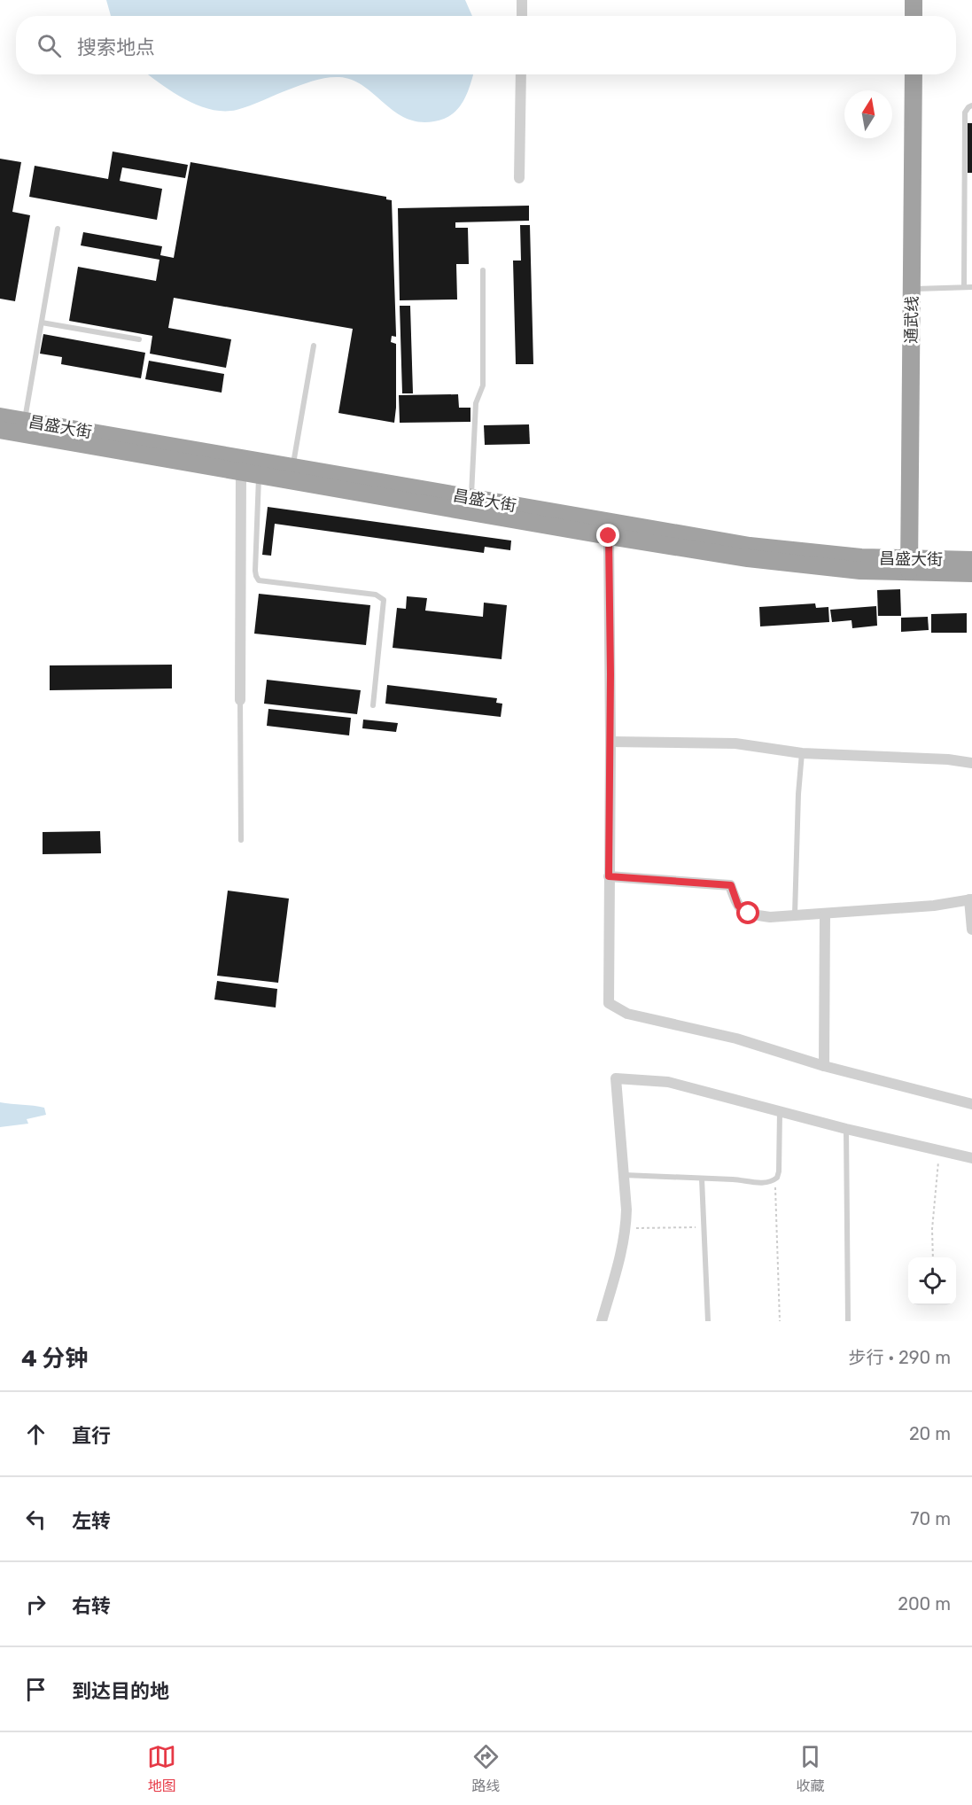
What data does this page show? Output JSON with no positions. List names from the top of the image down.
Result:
{
  "streets": {
    "highway": ["通武线", "昌盛大街"]
  },
  "crossings": [
    ["通武线", "昌盛大街"]
  ],
  "north": "top",
  "page": {
    "search": "搜索地点",
    "heading": ["4 分钟", "步行 · 290 m"],
    "list": [
      ["直行", "20 m"],
      ["左转", "70 m"],
      ["右转", "200 m"],
      "到达目的地"
    ],
    "nav": ["地图", "路线", "收藏"]
  }
}
